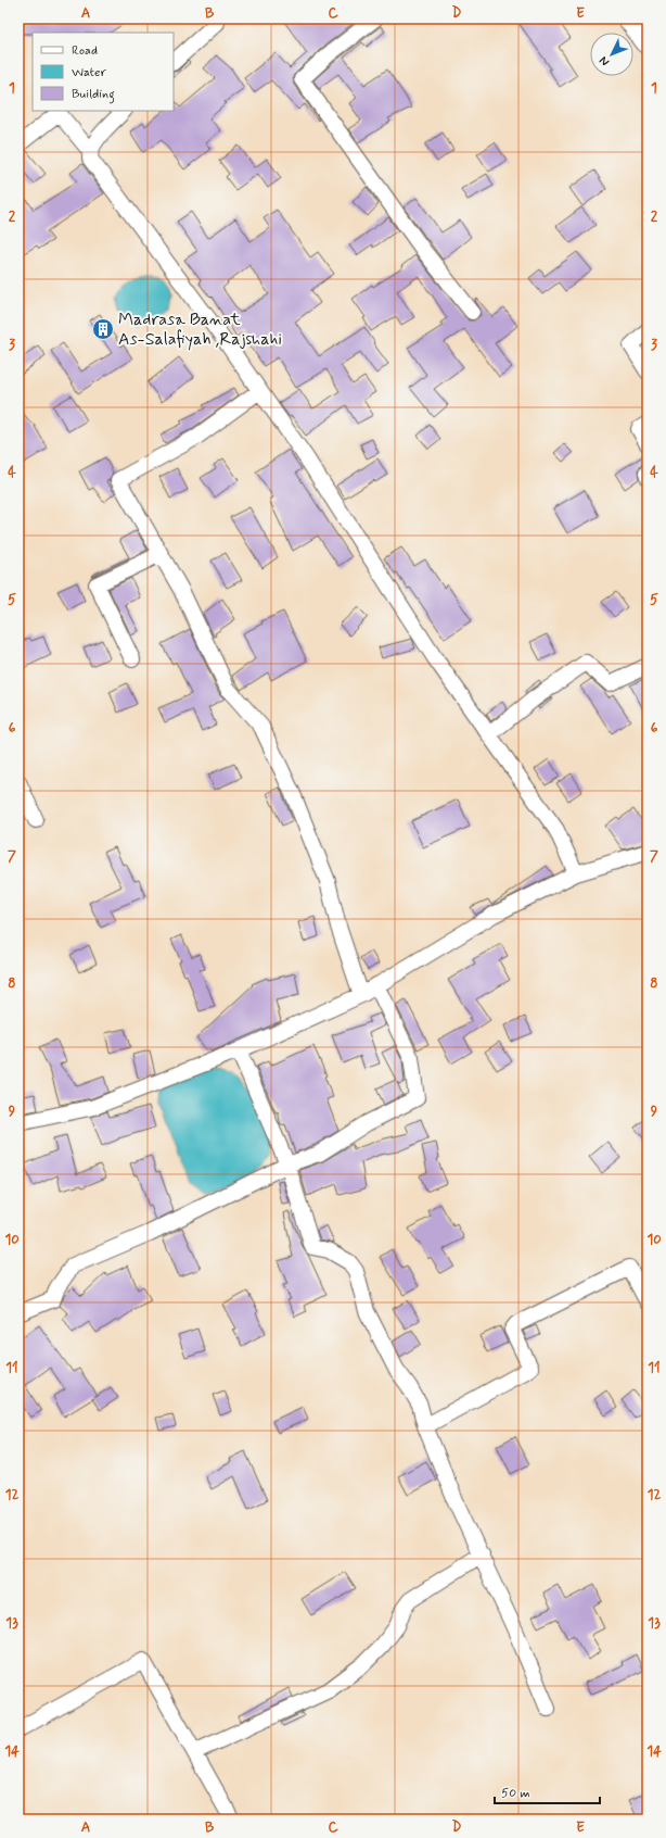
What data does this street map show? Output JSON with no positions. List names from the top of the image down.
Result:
{
  "places": {
    "building": ["Madrasa Banat As-Salafiyah ,Rajshahi"]
  },
  "legend": ["Road", "Water", "Building"],
  "scale_bar": "50 m",
  "north": "bottom left",
  "grid": {
    "columns": [
      "A",
      "B",
      "C",
      "D",
      "E"
    ],
    "rows": [
      "1",
      "2",
      "3",
      "4",
      "5",
      "6",
      "7",
      "8",
      "9",
      "10",
      "11",
      "12",
      "13",
      "14"
    ]
  }
}
